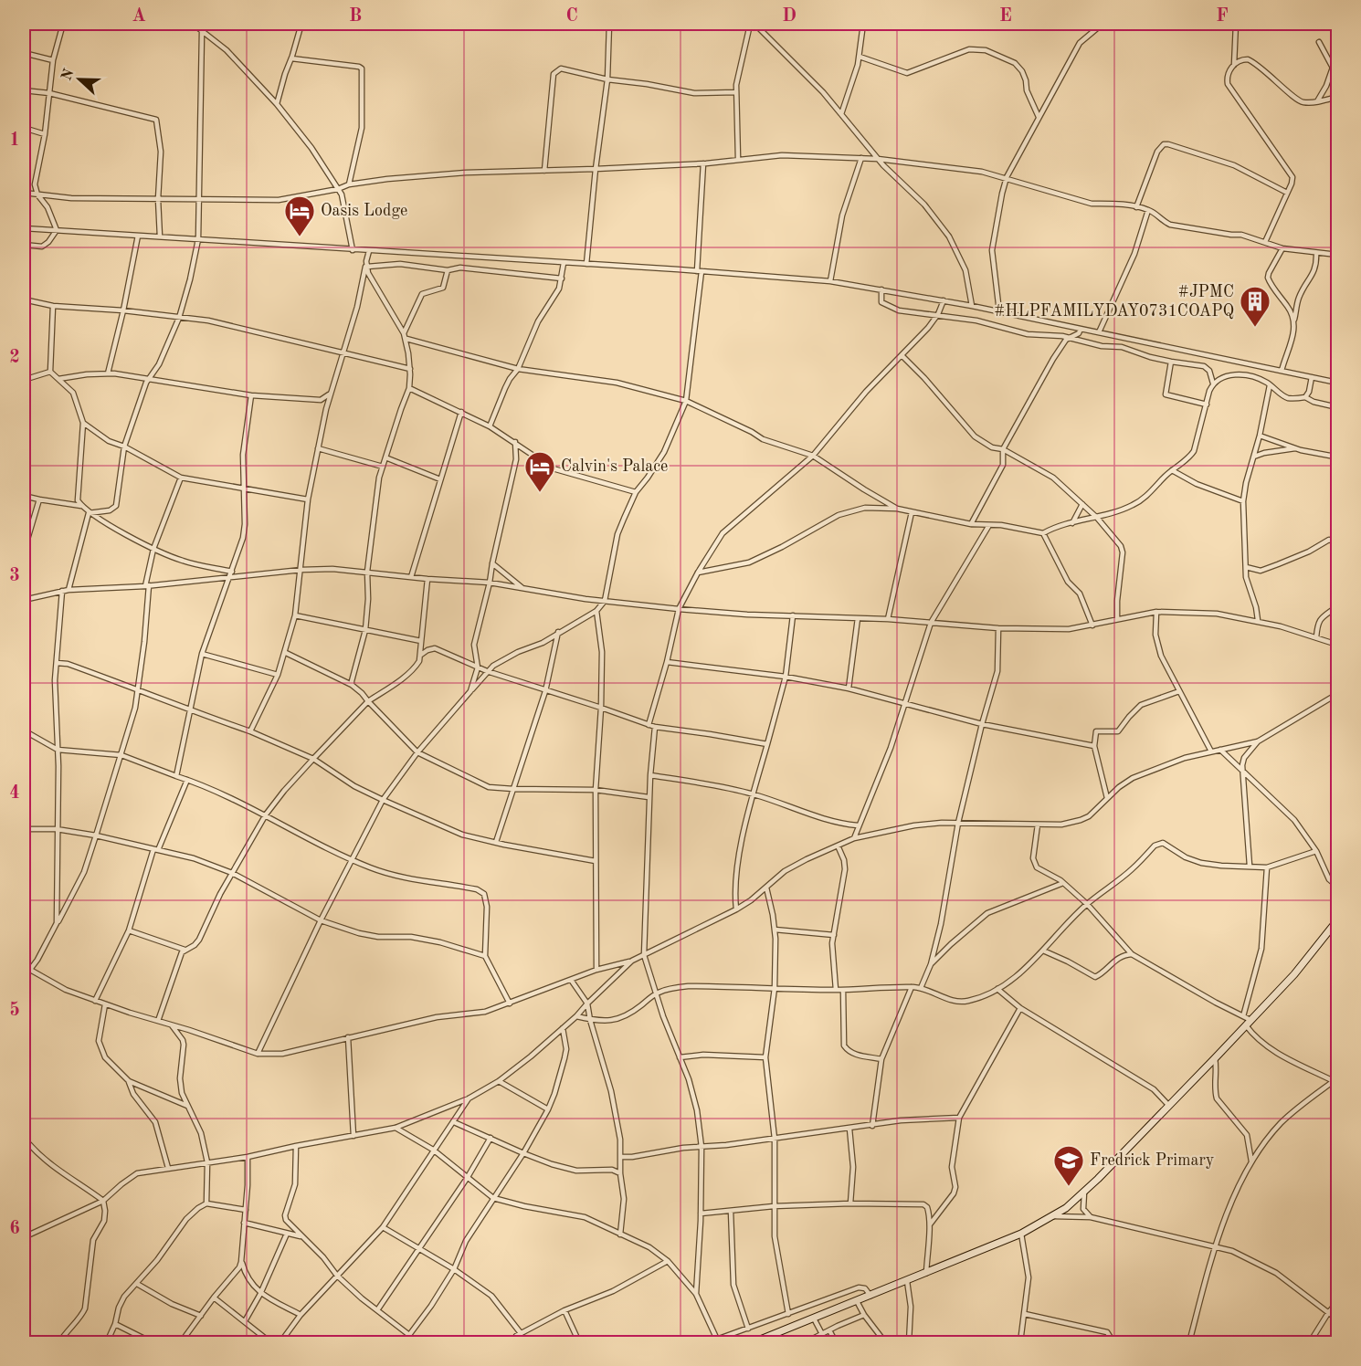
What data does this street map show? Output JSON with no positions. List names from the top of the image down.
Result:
{
  "places": {
    "hotel": ["Oasis Lodge", "Calvin's Palace"],
    "building": ["#JPMC #HLPFAMILYDAY0731COAPQ"],
    "school or university": ["Fredrick Primary"]
  },
  "north": "left",
  "grid": {
    "columns": [
      "A",
      "B",
      "C",
      "D",
      "E",
      "F"
    ],
    "rows": [
      "1",
      "2",
      "3",
      "4",
      "5",
      "6"
    ]
  }
}
